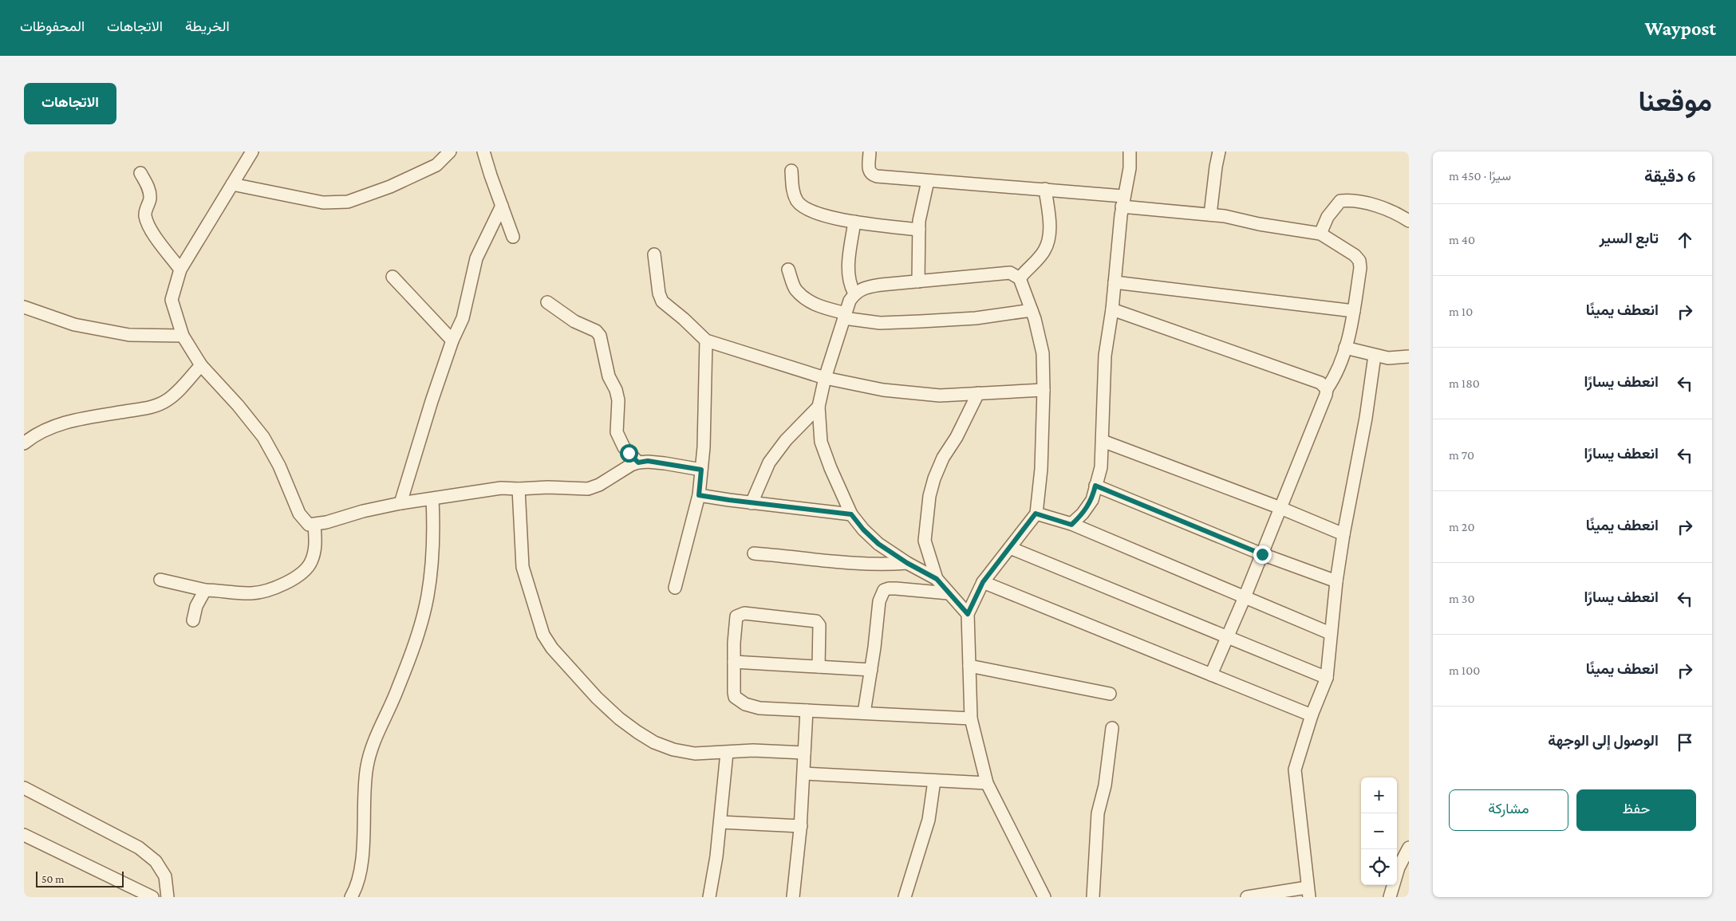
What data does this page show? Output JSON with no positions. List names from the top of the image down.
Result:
{
  "scale_bar": "50 m",
  "page": {
    "header": "Waypost",
    "nav": ["الخريطة", "الاتجاهات", "المحفوظات"],
    "title": "موقعنا",
    "buttons": [
      "الاتجاهات",
      ["حفظ", "مشاركة"]
    ],
    "heading": ["6 دقيقة", "سيرًا · 450 m"],
    "list": [
      ["تابع السير", "40 m"],
      ["انعطف يمينًا", "10 m"],
      ["انعطف يسارًا", "180 m"],
      ["انعطف يسارًا", "70 m"],
      ["انعطف يمينًا", "20 m"],
      ["انعطف يسارًا", "30 m"],
      ["انعطف يمينًا", "100 m"],
      "الوصول إلى الوجهة"
    ],
    "map_buttons": ["+", "−"],
    "scale": "50 m"
  }
}
